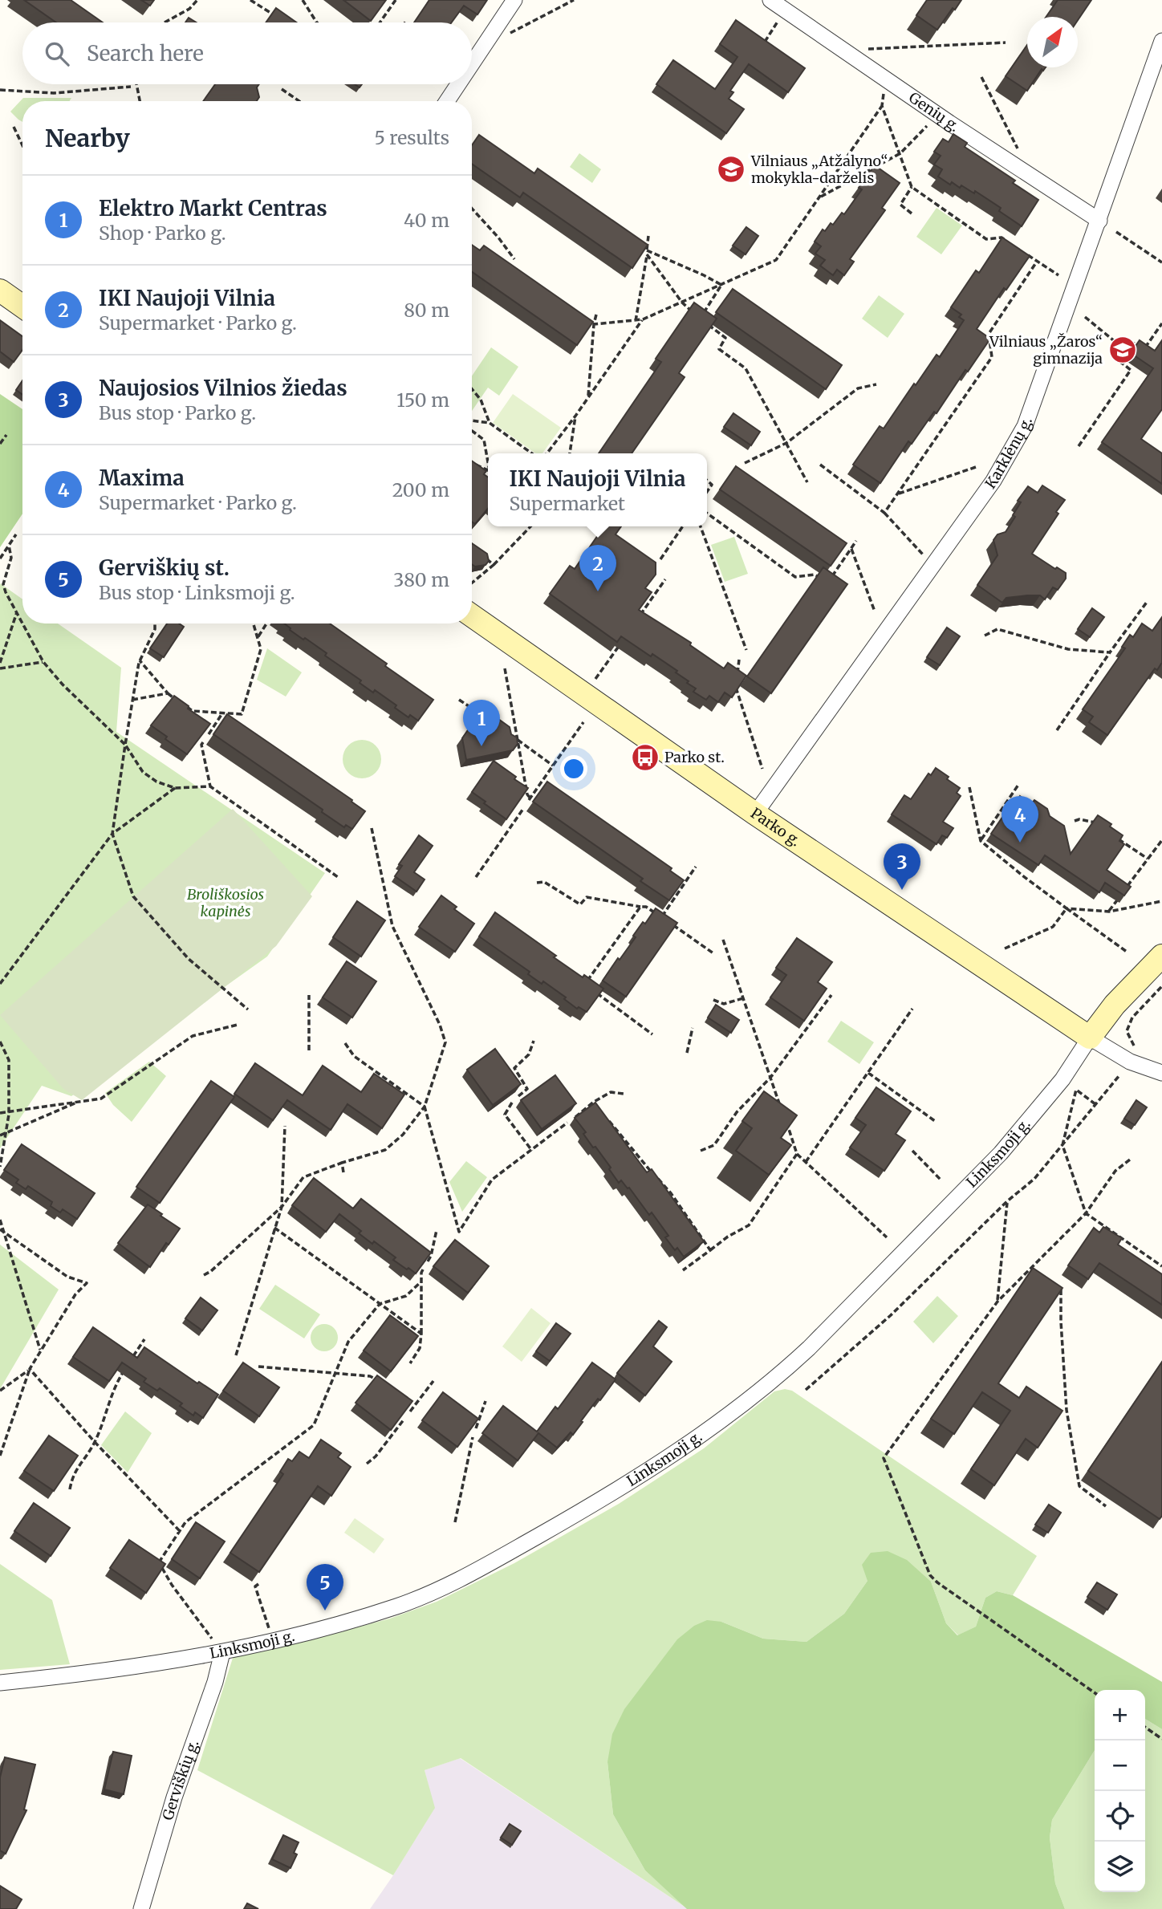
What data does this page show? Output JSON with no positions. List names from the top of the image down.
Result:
{
  "streets": {
    "main road": ["Parko g.", "Linksmoji g."],
    "street": ["Genių g.", "Karklėnų g.", "Gerviškių g."]
  },
  "crossings": [
    ["Genių g.", "Karklėnų g."],
    ["Karklėnų g.", "Parko g."],
    ["Parko g.", "Linksmoji g."],
    ["Linksmoji g.", "Gerviškių g."]
  ],
  "parks": ["Broliškosios kapinės"],
  "places": {
    "school or university": ["Vilniaus „Atžalyno“ mokykla-darželis", "Vilniaus „Žaros“ gimnazija"],
    "bus stop": ["Parko st."]
  },
  "north": "top right",
  "page": {
    "search": "Search here",
    "heading": ["Nearby", "5 results"],
    "list": [
      {
        "mark": "1",
        "name": "Elektro Markt Centras",
        "note": "Shop · Parko g.",
        "value": "40 m"
      },
      {
        "mark": "2",
        "name": "IKI Naujoji Vilnia",
        "note": "Supermarket · Parko g.",
        "value": "80 m"
      },
      {
        "mark": "3",
        "name": "Naujosios Vilnios žiedas",
        "note": "Bus stop · Parko g.",
        "value": "150 m"
      },
      {
        "mark": "4",
        "name": "Maxima",
        "note": "Supermarket · Parko g.",
        "value": "200 m"
      },
      {
        "mark": "5",
        "name": "Gerviškių st.",
        "note": "Bus stop · Linksmoji g.",
        "value": "380 m"
      }
    ],
    "popup": ["IKI Naujoji Vilnia", "Supermarket"],
    "pins": [
      "2",
      "1",
      "4",
      "3",
      "5"
    ],
    "map_buttons": ["+", "−"]
  }
}
